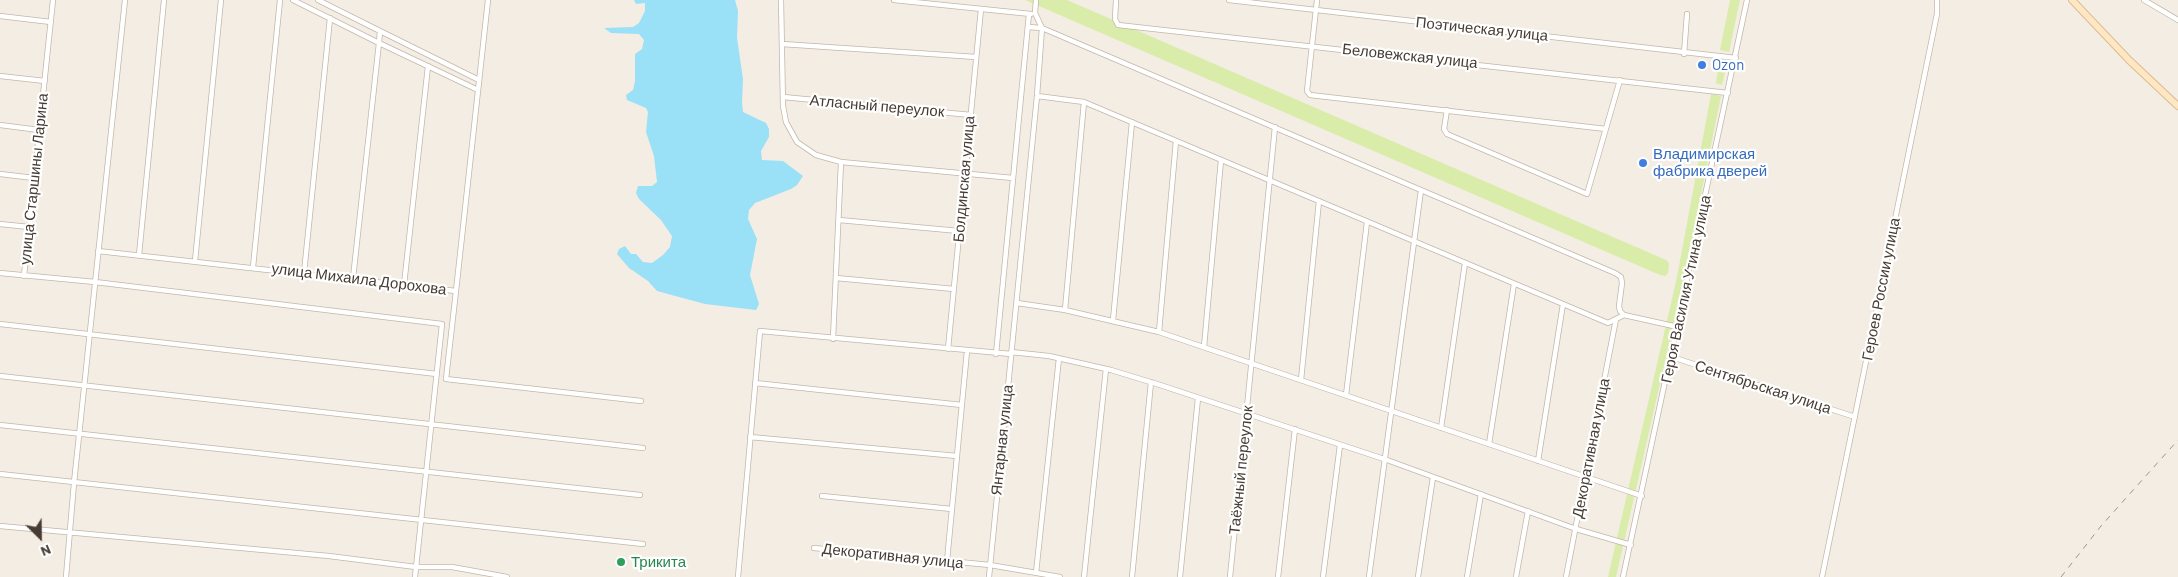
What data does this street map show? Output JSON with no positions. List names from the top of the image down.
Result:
{
  "streets": {
    "street": [
      "Поэтическая улица",
      "Беловежская улица",
      "Атласный переулок",
      "улица Старшины Ларина",
      "Болдинская улица",
      "улица Михаила Дорохова",
      "Героя Василия Утина улица",
      "Героев России улица",
      "Сентябрьская улица",
      "Янтарная улица",
      "Декоративная улица",
      "Таёжный переулок"
    ]
  },
  "crossings": [
    ["Поэтическая улица", "Героя Василия Утина улица"],
    ["Беловежская улица", "Героя Василия Утина улица"],
    ["Атласный переулок", "Болдинская улица"],
    ["Героя Василия Утина улица", "Сентябрьская улица"],
    ["Героев России улица", "Сентябрьская улица"],
    ["Янтарная улица", "Декоративная улица"]
  ],
  "places": ["Ozon", "Владимирская фабрика дверей", "Трикита"],
  "north": "bottom right"
}
